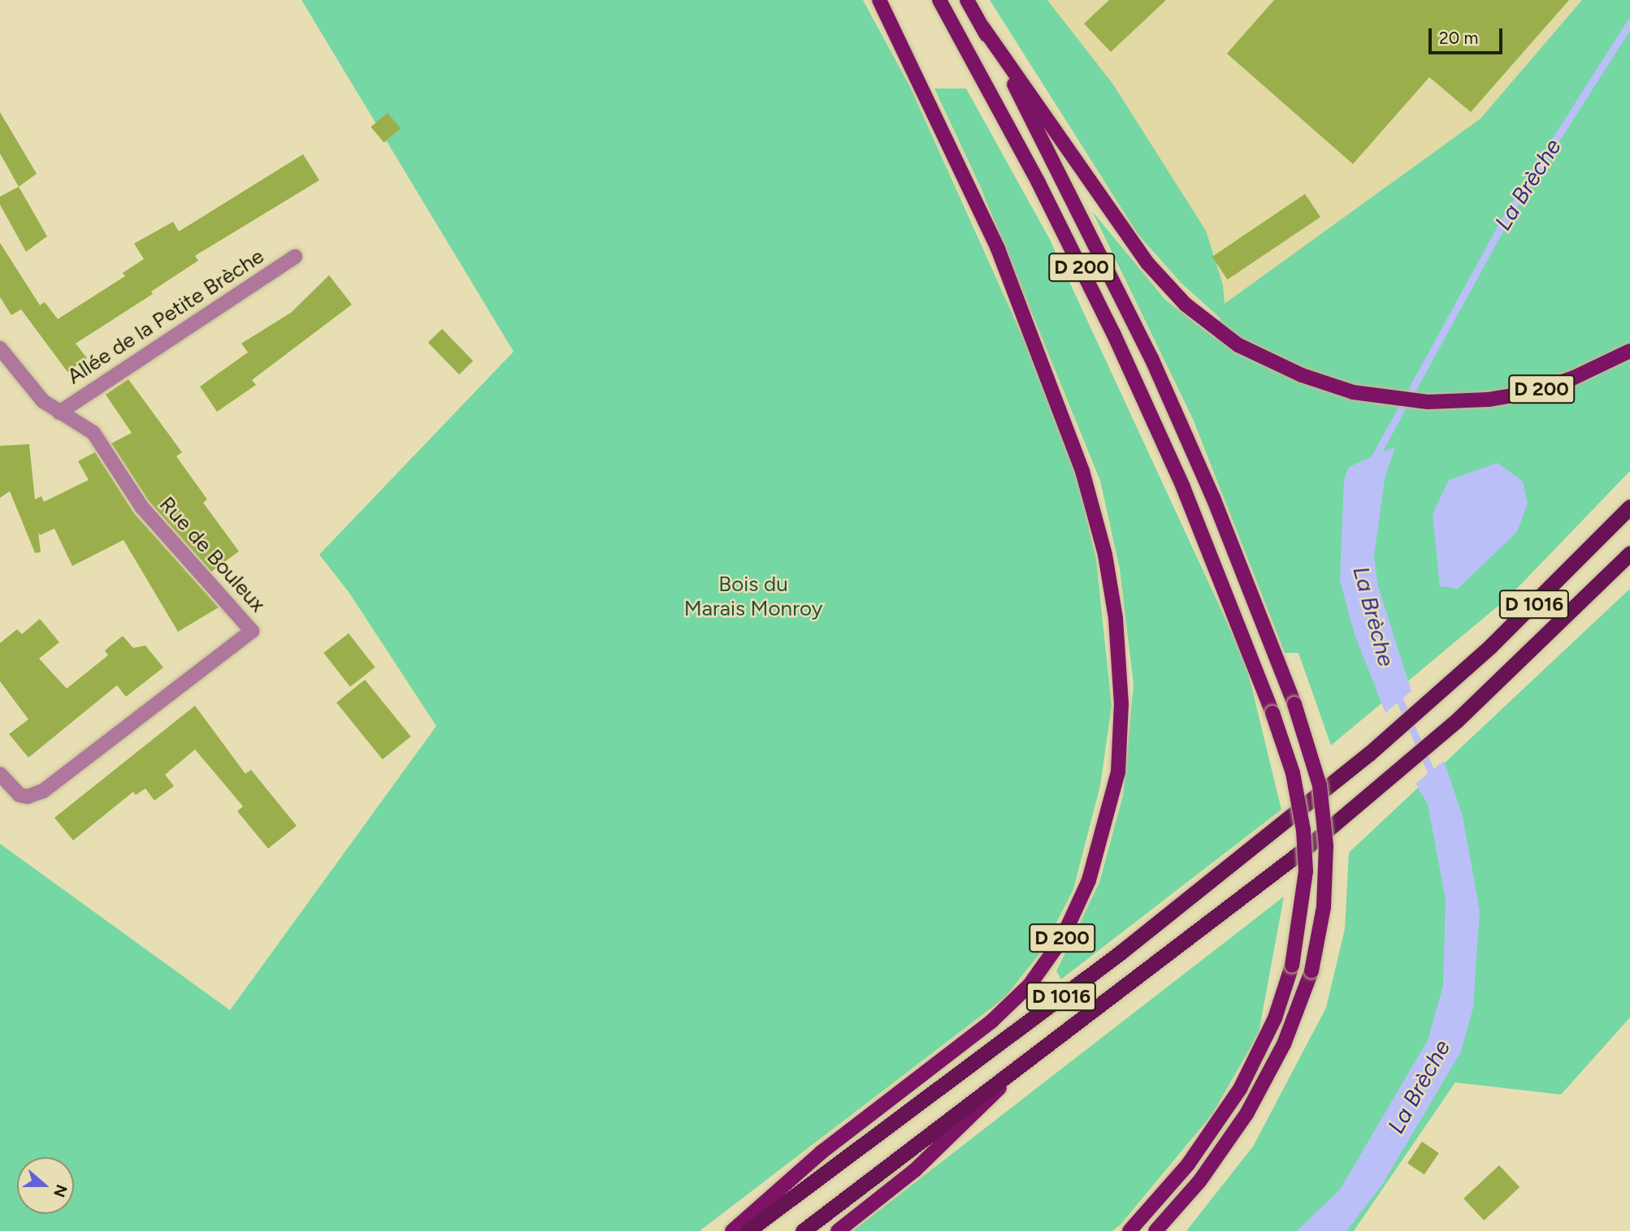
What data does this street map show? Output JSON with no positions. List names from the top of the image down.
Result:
{
  "streets": {
    "highway": ["D 1016"],
    "main road": ["D 200"],
    "street": ["Allée de la Petite Brèche", "Rue de Bouleux"]
  },
  "crossings": [
    ["Allée de la Petite Brèche", "Rue de Bouleux"]
  ],
  "water": ["La Brèche"],
  "parks": ["Bois du Marais Monroy"],
  "scale_bar": "20 m",
  "north": "right"
}
